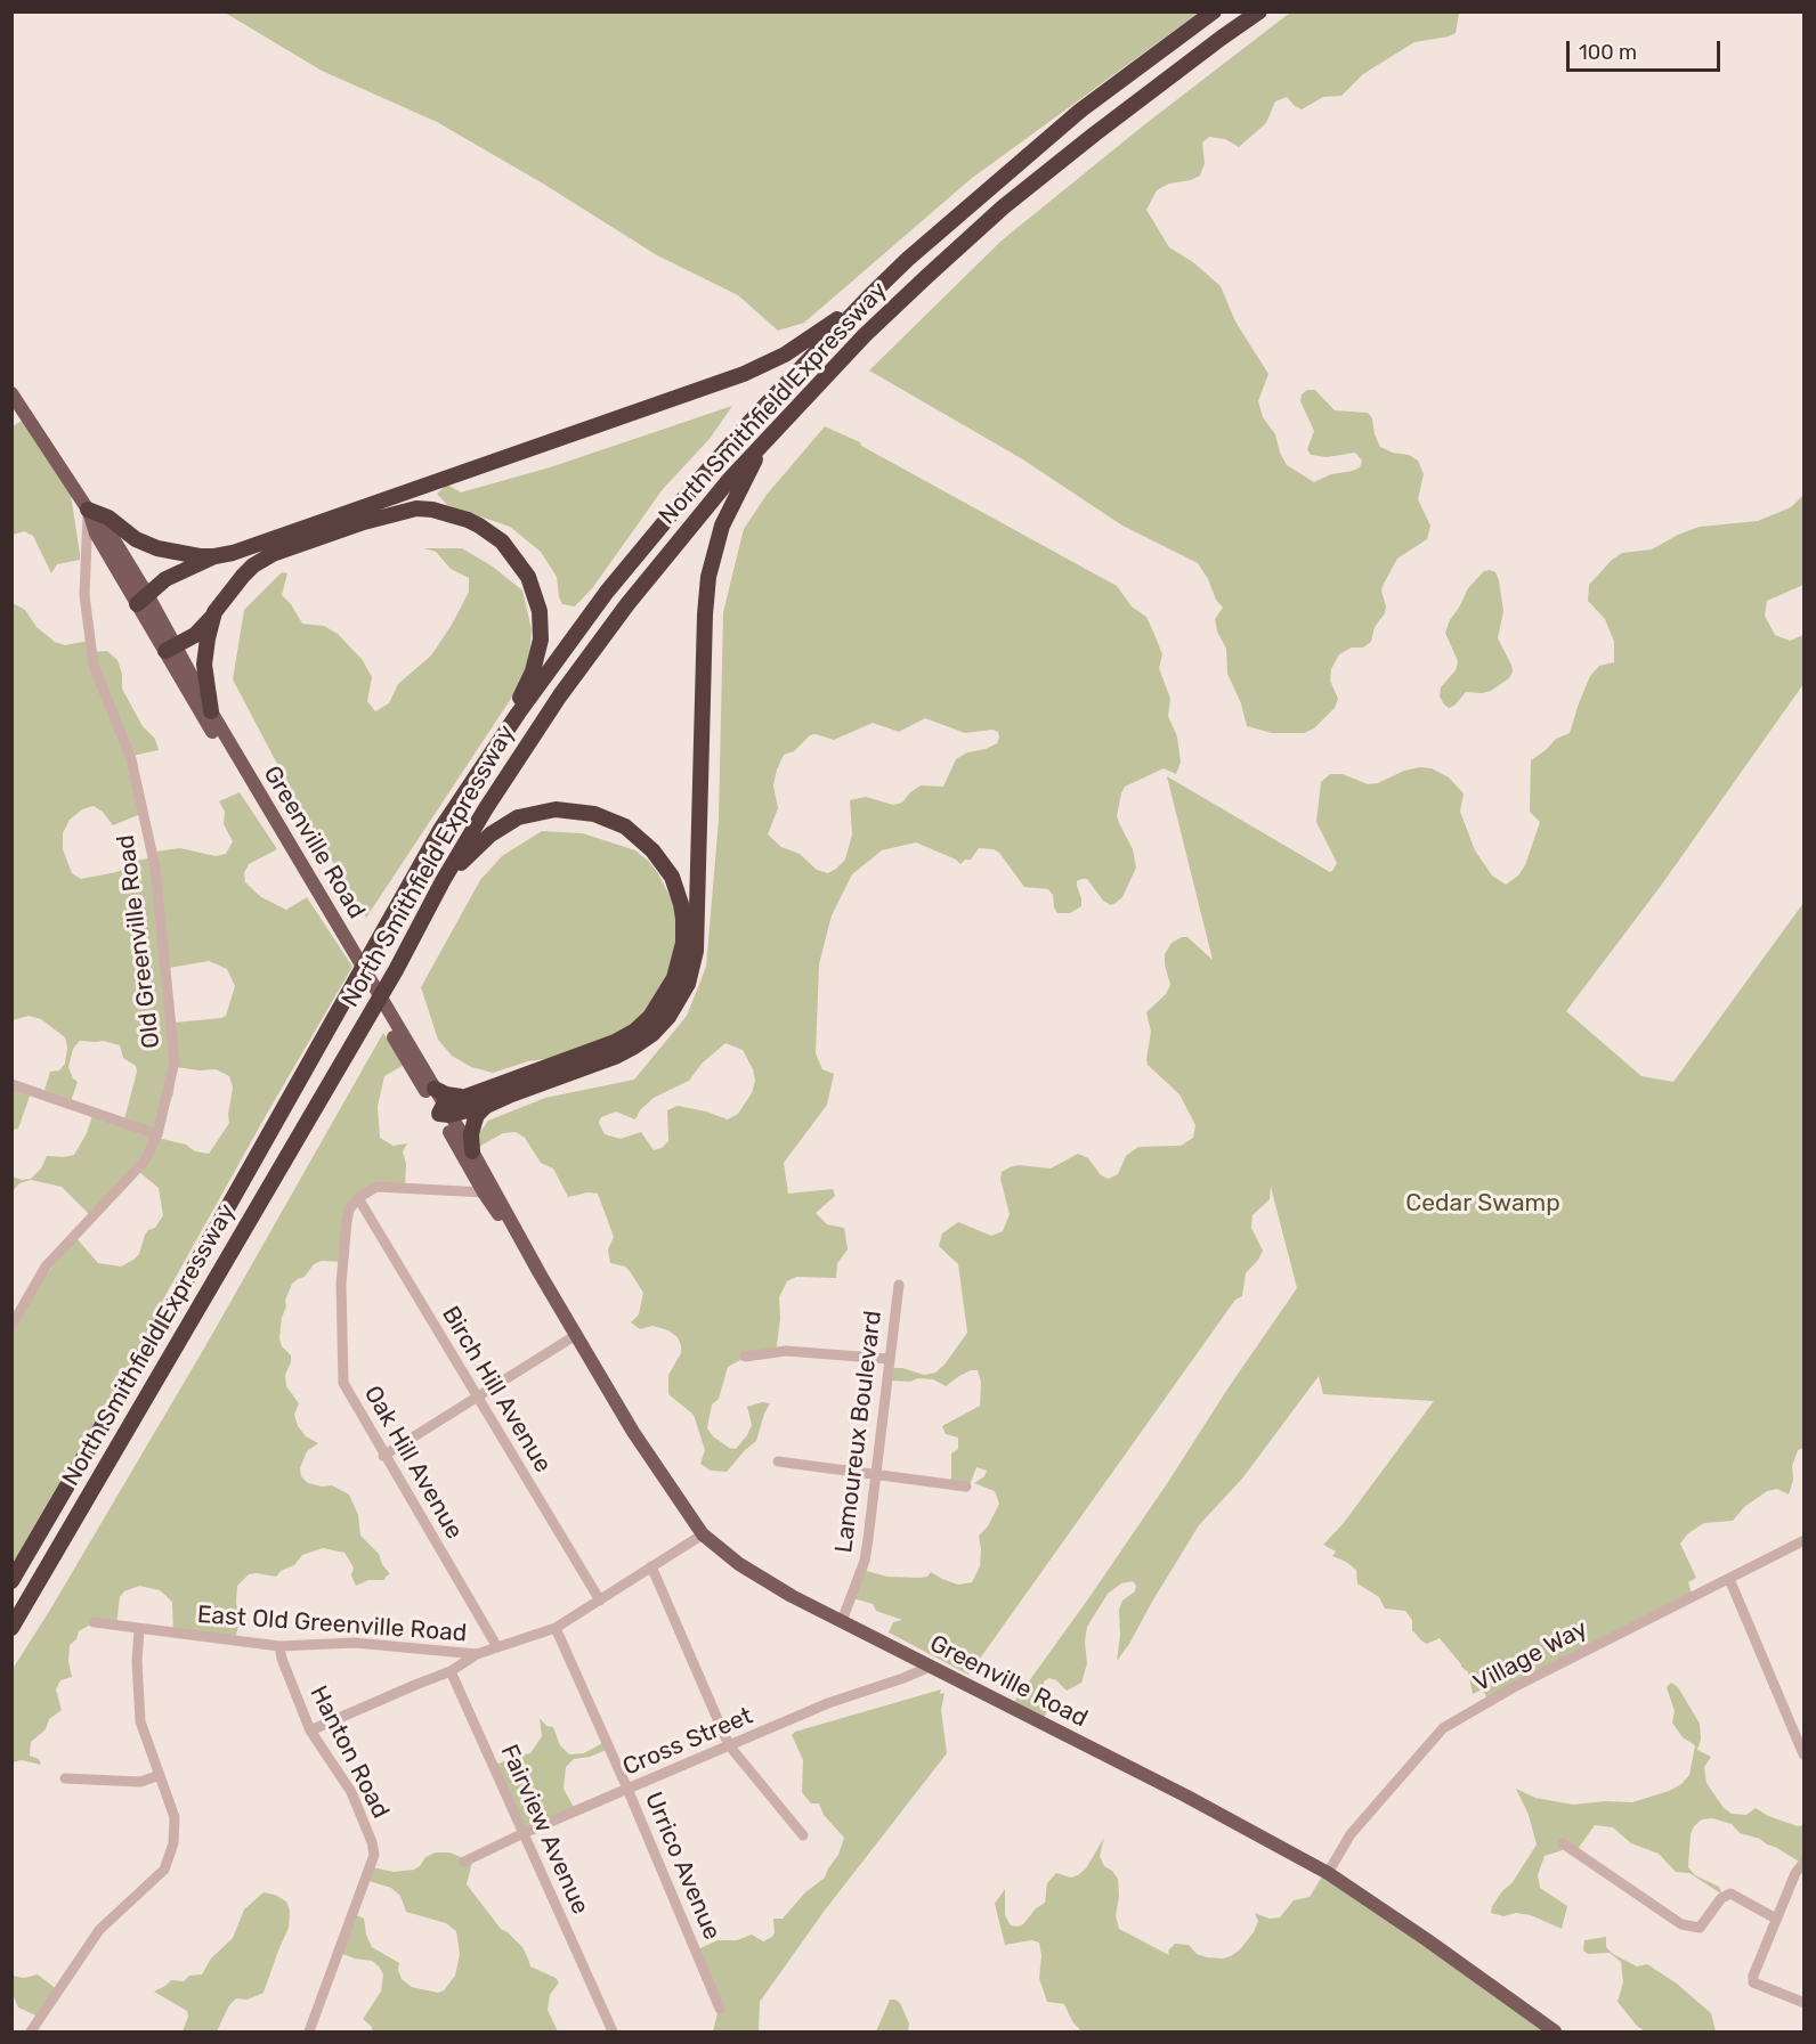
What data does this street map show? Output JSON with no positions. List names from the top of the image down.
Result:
{
  "streets": {
    "highway": ["North Smithfield Expressway"],
    "main road": ["Greenville Road"],
    "street": [
      "Old Greenville Road",
      "Birch Hill Avenue",
      "Lamoureux Boulevard",
      "Oak Hill Avenue",
      "East Old Greenville Road",
      "Village Way",
      "Cross Street",
      "Hanton Road",
      "Fairview Avenue",
      "Urrico Avenue"
    ]
  },
  "crossings": [
    ["Greenville Road", "Old Greenville Road"],
    ["Greenville Road", "Lamoureux Boulevard"],
    ["Greenville Road", "East Old Greenville Road"],
    ["Greenville Road", "Village Way"],
    ["Greenville Road", "Cross Street"],
    ["Birch Hill Avenue", "Oak Hill Avenue"],
    ["Birch Hill Avenue", "East Old Greenville Road"],
    ["Oak Hill Avenue", "East Old Greenville Road"],
    ["East Old Greenville Road", "Hanton Road"],
    ["East Old Greenville Road", "Urrico Avenue"],
    ["Cross Street", "Fairview Avenue"],
    ["Cross Street", "Urrico Avenue"]
  ],
  "parks": ["Cedar Swamp"],
  "scale_bar": "100 m"
}
